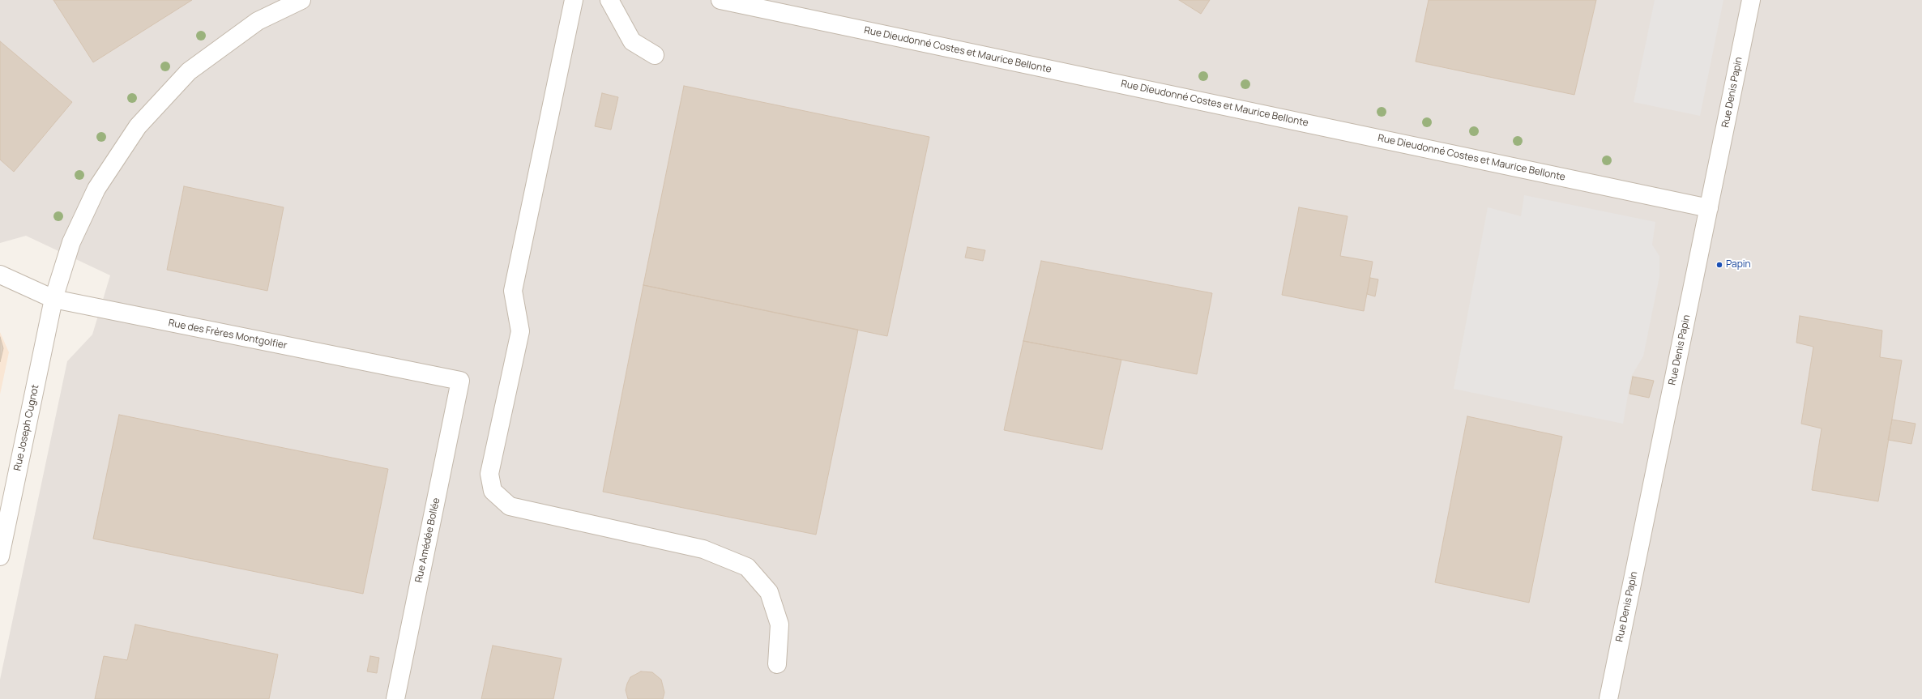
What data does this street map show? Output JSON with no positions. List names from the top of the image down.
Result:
{
  "streets": {
    "street": [
      "Rue Dieudonné Costes et Maurice Bellonte",
      "Rue Denis Papin",
      "Rue des Frères Montgolfier",
      "Rue Joseph Cugnot",
      "Rue Amédée Bollée"
    ]
  },
  "crossings": [
    ["Rue Dieudonné Costes et Maurice Bellonte", "Rue Denis Papin"],
    ["Rue des Frères Montgolfier", "Rue Joseph Cugnot"],
    ["Rue des Frères Montgolfier", "Rue Amédée Bollée"]
  ],
  "places": ["Papin"]
}
